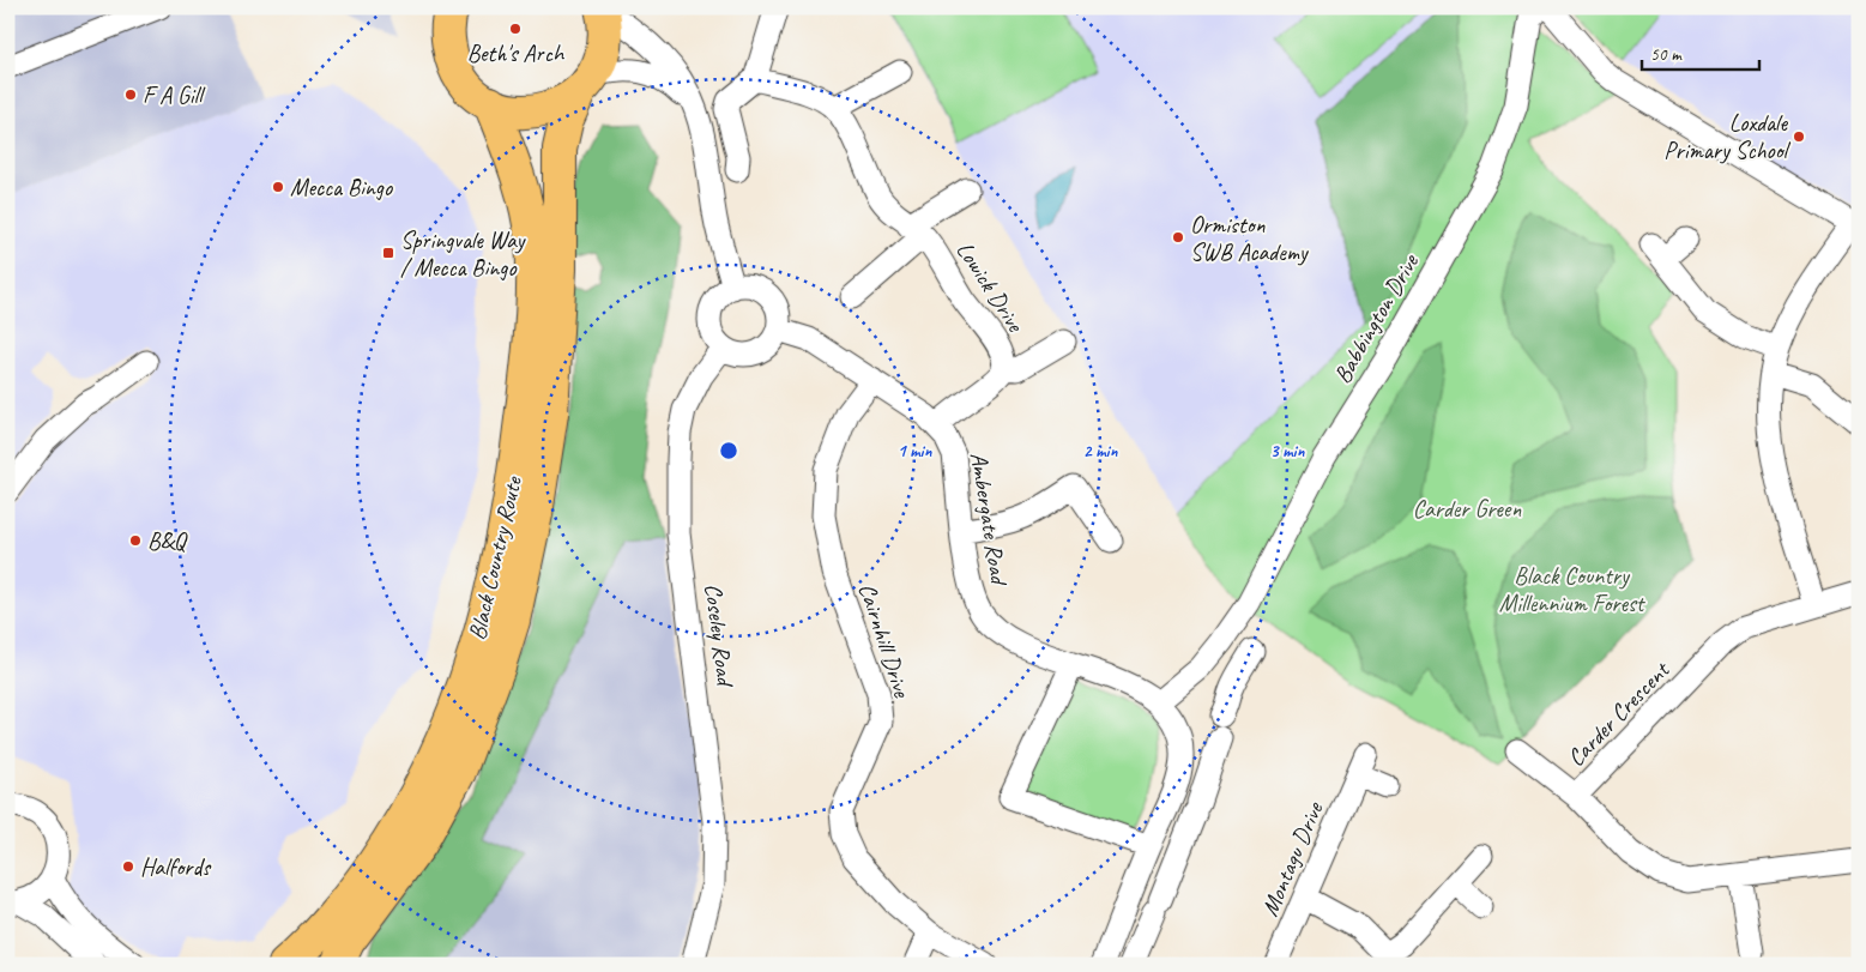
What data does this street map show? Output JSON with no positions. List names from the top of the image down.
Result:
{
  "streets": {
    "highway": ["Black Country Route"],
    "street": [
      "Lowick Drive",
      "Babbington Drive",
      "Ambergate Road",
      "Coseley Road",
      "Cairnhill Drive",
      "Carder Crescent",
      "Montagu Drive"
    ]
  },
  "crossings": [
    ["Lowick Drive", "Ambergate Road"],
    ["Babbington Drive", "Ambergate Road"],
    ["Ambergate Road", "Coseley Road"],
    ["Ambergate Road", "Cairnhill Drive"]
  ],
  "parks": ["Carder Green", "Black Country Millennium Forest"],
  "places": {
    "other": [
      "Beth's Arch",
      "F A Gill",
      "Loxdale Primary School",
      "Mecca Bingo",
      "Ormiston SWB Academy",
      "B&Q",
      "Halfords"
    ],
    "transit": ["Springvale Way / Mecca Bingo"]
  },
  "scale_bar": "50 m",
  "rings": ["1 min", "2 min", "3 min"]
}
